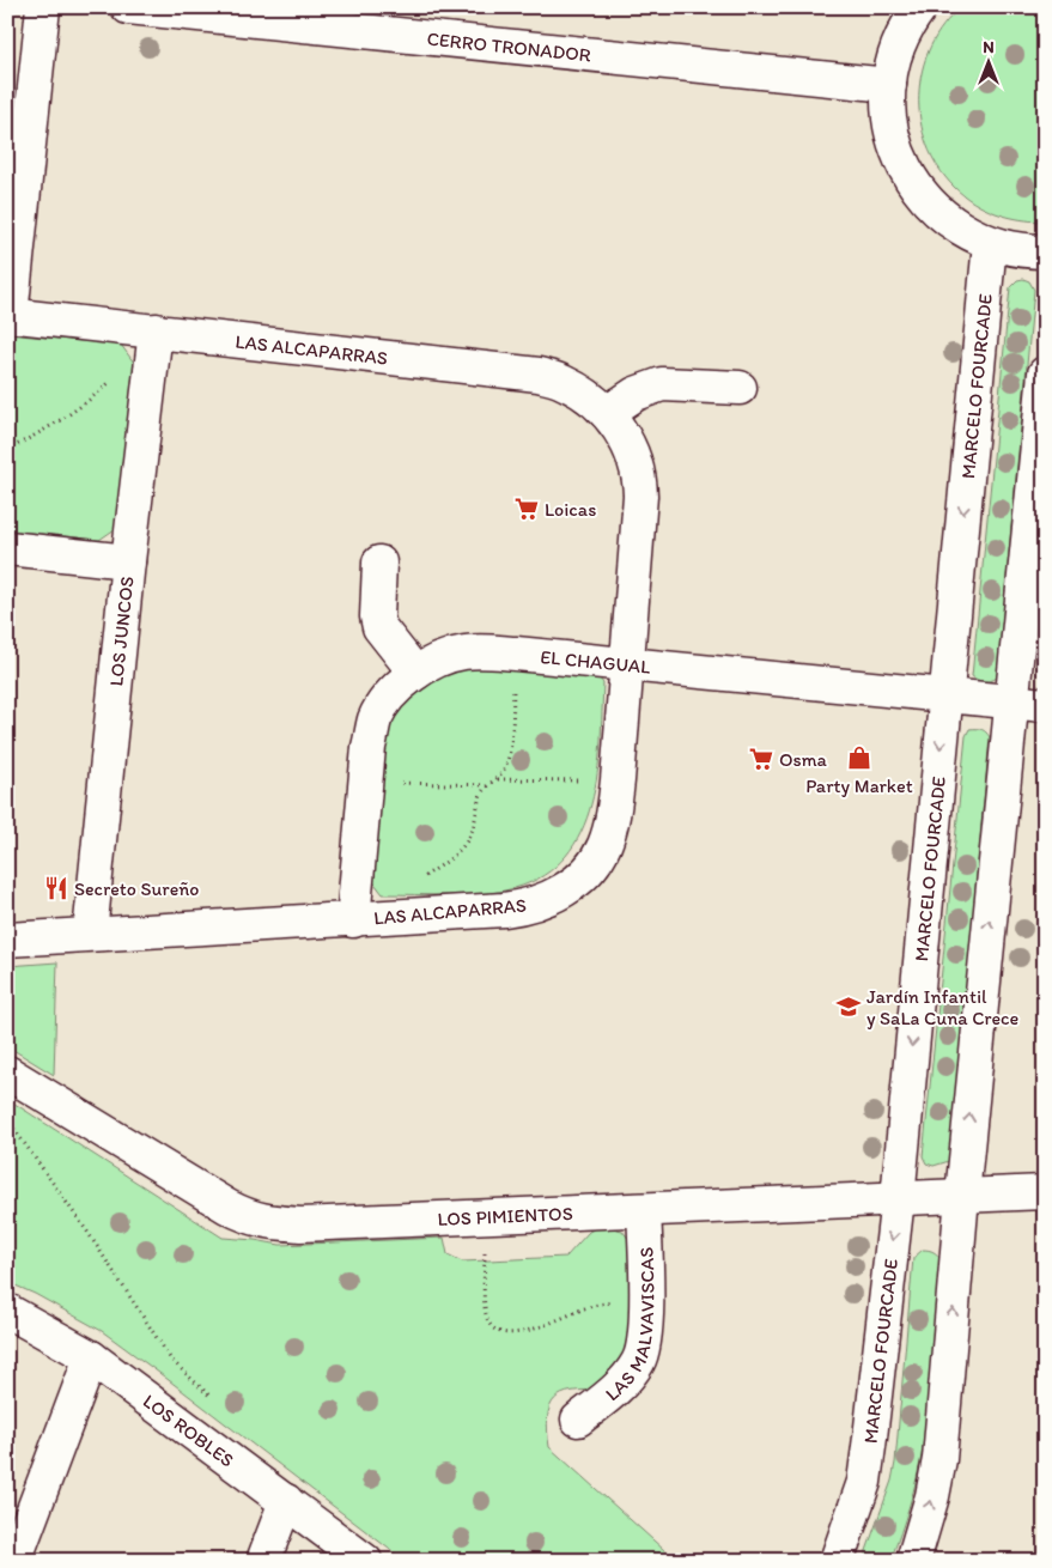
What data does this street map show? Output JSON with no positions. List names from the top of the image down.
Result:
{
  "streets": {
    "street": [
      "CERRO TRONADOR",
      "LAS ALCAPARRAS",
      "MARCELO FOURCADE",
      "LOS JUNCOS",
      "EL CHAGUAL",
      "LOS PIMIENTOS",
      "LAS MALVAVISCAS",
      "LOS ROBLES"
    ]
  },
  "crossings": [
    ["LAS ALCAPARRAS", "LOS JUNCOS"],
    ["LAS ALCAPARRAS", "EL CHAGUAL"],
    ["MARCELO FOURCADE", "EL CHAGUAL"],
    ["MARCELO FOURCADE", "LOS PIMIENTOS"],
    ["LOS PIMIENTOS", "LAS MALVAVISCAS"]
  ],
  "places": {
    "supermarket": ["Loicas", "Osma"],
    "shop": ["Party Market"],
    "restaurant": ["Secreto Sureño"],
    "school or university": ["Jardín Infantil y SaLa Cuna Crece"]
  },
  "north": "top"
}
